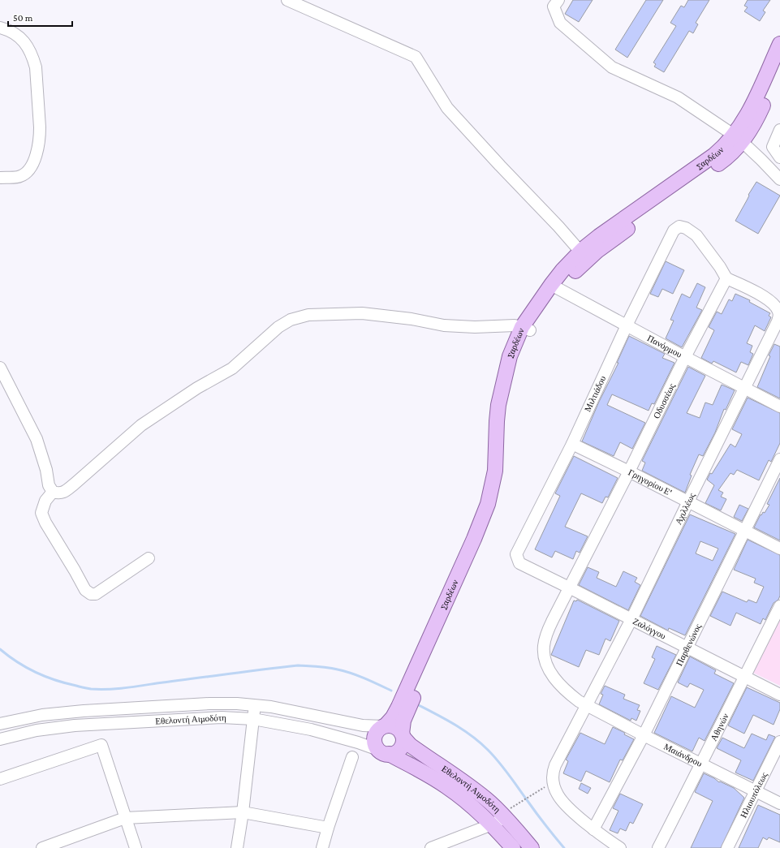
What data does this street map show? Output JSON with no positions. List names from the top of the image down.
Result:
{
  "streets": {
    "main road": ["Σαρδέων", "Εθελοντή Αιμοδότη"],
    "street": [
      "Πανόρμου",
      "Μιλτιάδου",
      "Οδυσσέως",
      "Γρηγορίου Ε'",
      "Αχιλλέως",
      "Ζαλόγγου",
      "Παρθενώνος",
      "Αθηνών",
      "Μαιάνδρου",
      "Ηλιουπόλεως"
    ]
  },
  "crossings": [
    ["Σαρδέων", "Πανόρμου"],
    ["Σαρδέων", "Εθελοντή Αιμοδότη"],
    ["Πανόρμου", "Μιλτιάδου"],
    ["Πανόρμου", "Οδυσσέως"],
    ["Πανόρμου", "Αχιλλέως"],
    ["Μιλτιάδου", "Οδυσσέως"],
    ["Μιλτιάδου", "Γρηγορίου Ε'"],
    ["Μιλτιάδου", "Αχιλλέως"],
    ["Μιλτιάδου", "Ζαλόγγου"],
    ["Οδυσσέως", "Γρηγορίου Ε'"],
    ["Οδυσσέως", "Αχιλλέως"],
    ["Οδυσσέως", "Ζαλόγγου"],
    ["Οδυσσέως", "Μαιάνδρου"],
    ["Γρηγορίου Ε'", "Αχιλλέως"],
    ["Γρηγορίου Ε'", "Παρθενώνος"],
    ["Αχιλλέως", "Ζαλόγγου"],
    ["Αχιλλέως", "Μαιάνδρου"],
    ["Ζαλόγγου", "Παρθενώνος"],
    ["Ζαλόγγου", "Αθηνών"],
    ["Παρθενώνος", "Μαιάνδρου"],
    ["Αθηνών", "Μαιάνδρου"],
    ["Μαιάνδρου", "Ηλιουπόλεως"]
  ],
  "scale_bar": "50 m"
}
